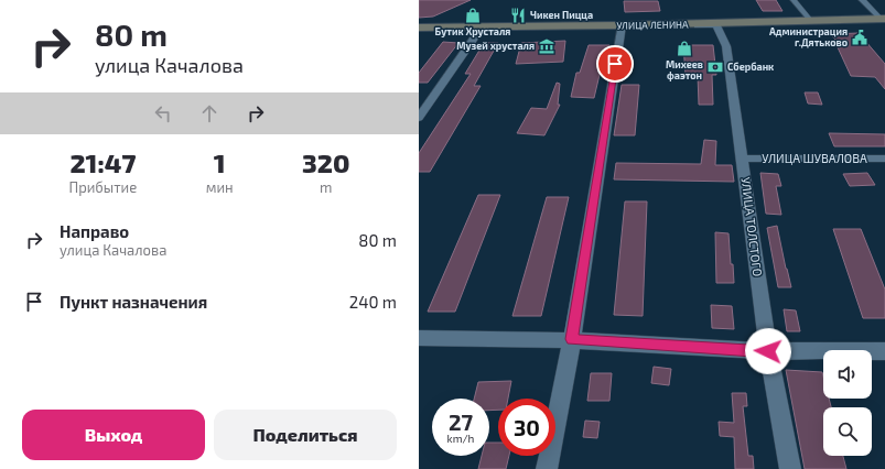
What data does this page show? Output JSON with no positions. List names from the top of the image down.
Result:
{
  "streets": {
    "main road": ["УЛИЦА ЛЕНИНА"],
    "street": ["УЛИЦА ШУВАЛОВА", "УЛИЦА ТОЛСТОГО"]
  },
  "crossings": [
    ["УЛИЦА ЛЕНИНА", "УЛИЦА ТОЛСТОГО"],
    ["УЛИЦА ШУВАЛОВА", "УЛИЦА ТОЛСТОГО"]
  ],
  "places": {
    "shop": ["Бутик Хрусталя", "Михеев фаэтон"],
    "restaurant": ["Чикен Пицца"],
    "public building": ["Администрация г.Дятьково"],
    "museum": ["Музей хрусталя"],
    "bank": ["Сбербанк"]
  },
  "page": {
    "turn": ["80 m", "улица Качалова"],
    "eta": [
      "21:47",
      "Прибытие",
      "1",
      "мин",
      "320",
      "m"
    ],
    "list": [
      {
        "name": "Направо",
        "note": "улица Качалова",
        "value": "80 m"
      },
      {
        "name": "Пункт назначения",
        "value": "240 m"
      }
    ],
    "speed": "27 km/h",
    "limit": "30",
    "buttons": ["Выход", "Поделиться"]
  }
}
